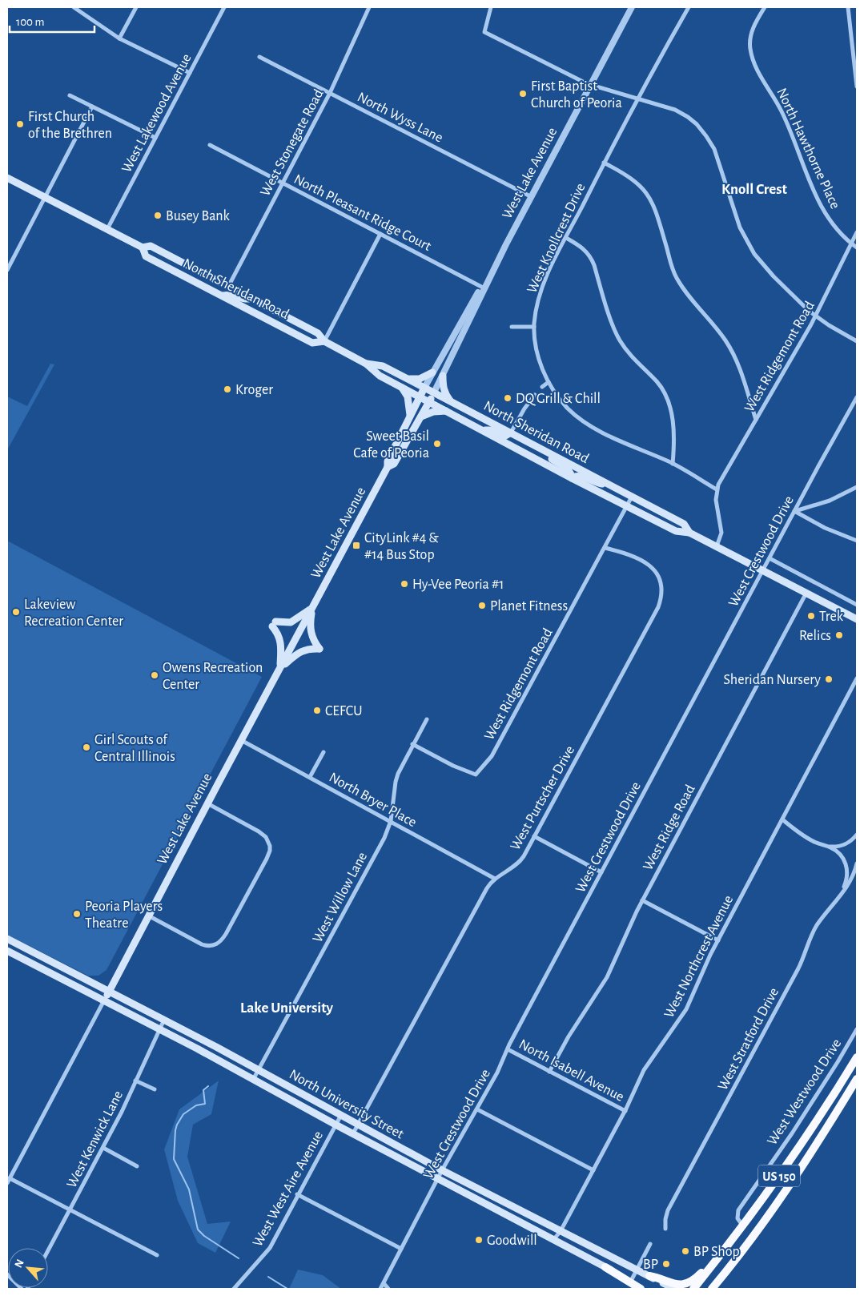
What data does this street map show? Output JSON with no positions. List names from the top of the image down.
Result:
{
  "streets": {
    "highway": ["US 150"],
    "main road": ["West Lake Avenue", "North Sheridan Road", "North University Street"],
    "street": [
      "West Lakewood Avenue",
      "North Wyss Lane",
      "West Stonegate Road",
      "North Hawthorne Place",
      "North Pleasant Ridge Court",
      "West Knollcrest Drive",
      "West Ridgemont Road",
      "West Crestwood Drive",
      "West Purtscher Drive",
      "North Bryer Place",
      "West Ridge Road",
      "West Willow Lane",
      "West Northcrest Avenue",
      "West Stratford Drive",
      "North Isabell Avenue",
      "West Westwood Drive",
      "West Kenwick Lane",
      "West West Aire Avenue"
    ]
  },
  "crossings": [
    ["West Lakewood Avenue", "North Sheridan Road"],
    ["North Wyss Lane", "West Stonegate Road"],
    ["North Wyss Lane", "West Lake Avenue"],
    ["West Stonegate Road", "North Pleasant Ridge Court"],
    ["West Stonegate Road", "North Sheridan Road"],
    ["North Hawthorne Place", "West Ridgemont Road"],
    ["West Lake Avenue", "North Pleasant Ridge Court"],
    ["West Lake Avenue", "North Sheridan Road"],
    ["West Lake Avenue", "North Bryer Place"],
    ["West Lake Avenue", "North University Street"],
    ["West Knollcrest Drive", "West Ridgemont Road"],
    ["North Sheridan Road", "West Ridgemont Road"],
    ["North Sheridan Road", "West Crestwood Drive"],
    ["North Sheridan Road", "West Ridge Road"],
    ["West Ridgemont Road", "West Purtscher Drive"],
    ["West Ridgemont Road", "West Willow Lane"],
    ["West Crestwood Drive", "North Isabell Avenue"],
    ["West Crestwood Drive", "North University Street"],
    ["West Purtscher Drive", "North Bryer Place"],
    ["West Purtscher Drive", "North University Street"],
    ["North Bryer Place", "West Willow Lane"],
    ["West Ridge Road", "North Isabell Avenue"],
    ["West Willow Lane", "North University Street"],
    ["West Northcrest Avenue", "North Isabell Avenue"],
    ["West Northcrest Avenue", "North University Street"],
    ["West Westwood Drive", "US 150"],
    ["North University Street", "West Kenwick Lane"],
    ["North University Street", "West West Aire Avenue"]
  ],
  "districts": ["Knoll Crest", "Lake University"],
  "places": {
    "other": [
      "First Baptist Church of Peoria",
      "First Church of the Brethren",
      "Busey Bank",
      "Kroger",
      "DQ Grill & Chill",
      "Sweet Basil Cafe of Peoria",
      "Hy-Vee Peoria #1",
      "Planet Fitness",
      "Lakeview Recreation Center",
      "Trek",
      "Relics",
      "Owens Recreation Center",
      "Sheridan Nursery",
      "CEFCU",
      "Girl Scouts of Central Illinois",
      "Peoria Players Theatre",
      "Goodwill",
      "BP Shop",
      "BP"
    ],
    "transit": ["CityLink #4 & #14 Bus Stop"]
  },
  "scale_bar": "100 m",
  "north": "top left"
}
